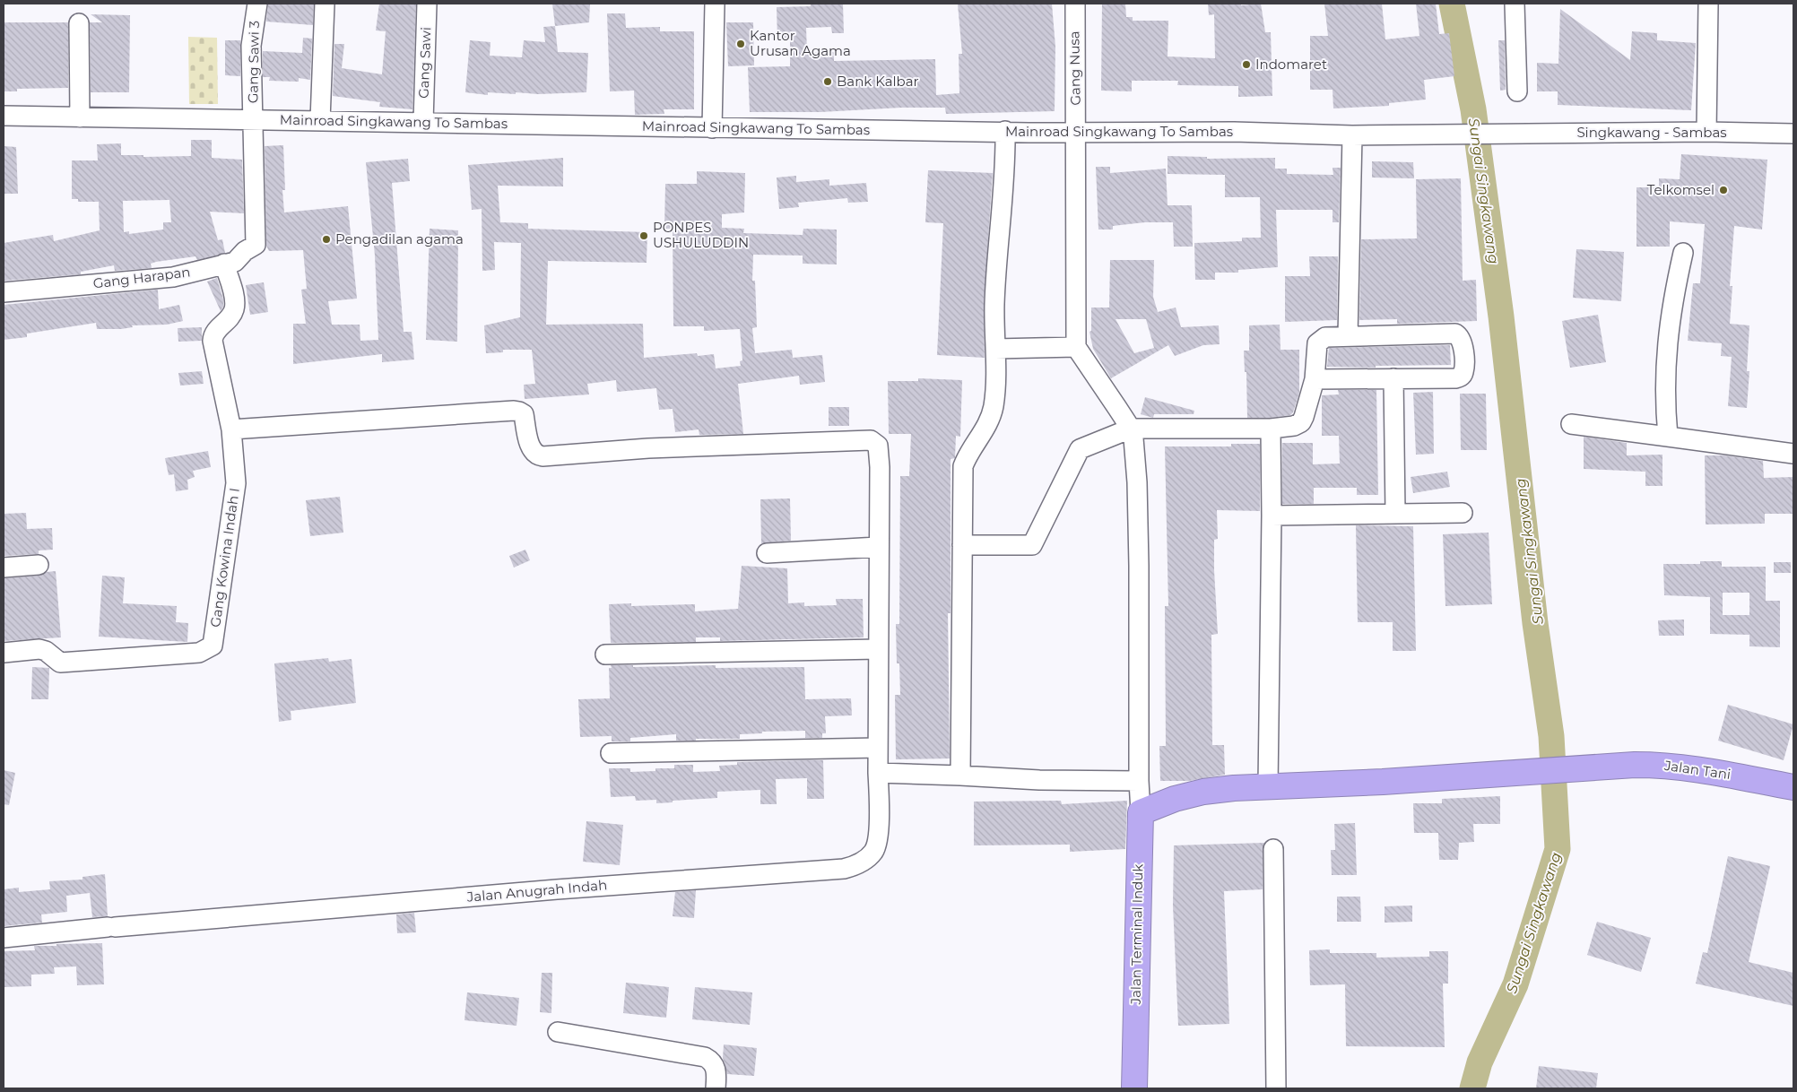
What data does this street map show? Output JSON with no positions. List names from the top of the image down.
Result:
{
  "streets": {
    "highway": ["Jalan Tani", "Jalan Terminal Induk"],
    "street": [
      "Gang Sawi 3",
      "Gang Sawi",
      "Gang Nusa",
      "Mainroad Singkawang To Sambas",
      "Singkawang - Sambas",
      "Gang Harapan",
      "Gang Kowina Indah I",
      "Jalan Anugrah Indah"
    ]
  },
  "crossings": [
    ["Gang Sawi 3", "Mainroad Singkawang To Sambas"],
    ["Gang Sawi 3", "Gang Harapan"],
    ["Gang Sawi", "Mainroad Singkawang To Sambas"],
    ["Gang Nusa", "Mainroad Singkawang To Sambas"],
    ["Mainroad Singkawang To Sambas", "Singkawang - Sambas"],
    ["Mainroad Singkawang To Sambas", "Gang Harapan"],
    ["Gang Harapan", "Gang Kowina Indah I"],
    ["Gang Kowina Indah I", "Jalan Anugrah Indah"],
    ["Jalan Tani", "Jalan Terminal Induk"]
  ],
  "water": ["Sungai Singkawang"],
  "places": [
    "Kantor Urusan Agama",
    "Indomaret",
    "Bank Kalbar",
    "Telkomsel",
    "PONPES USHULUDDIN",
    "Pengadilan agama"
  ]
}
